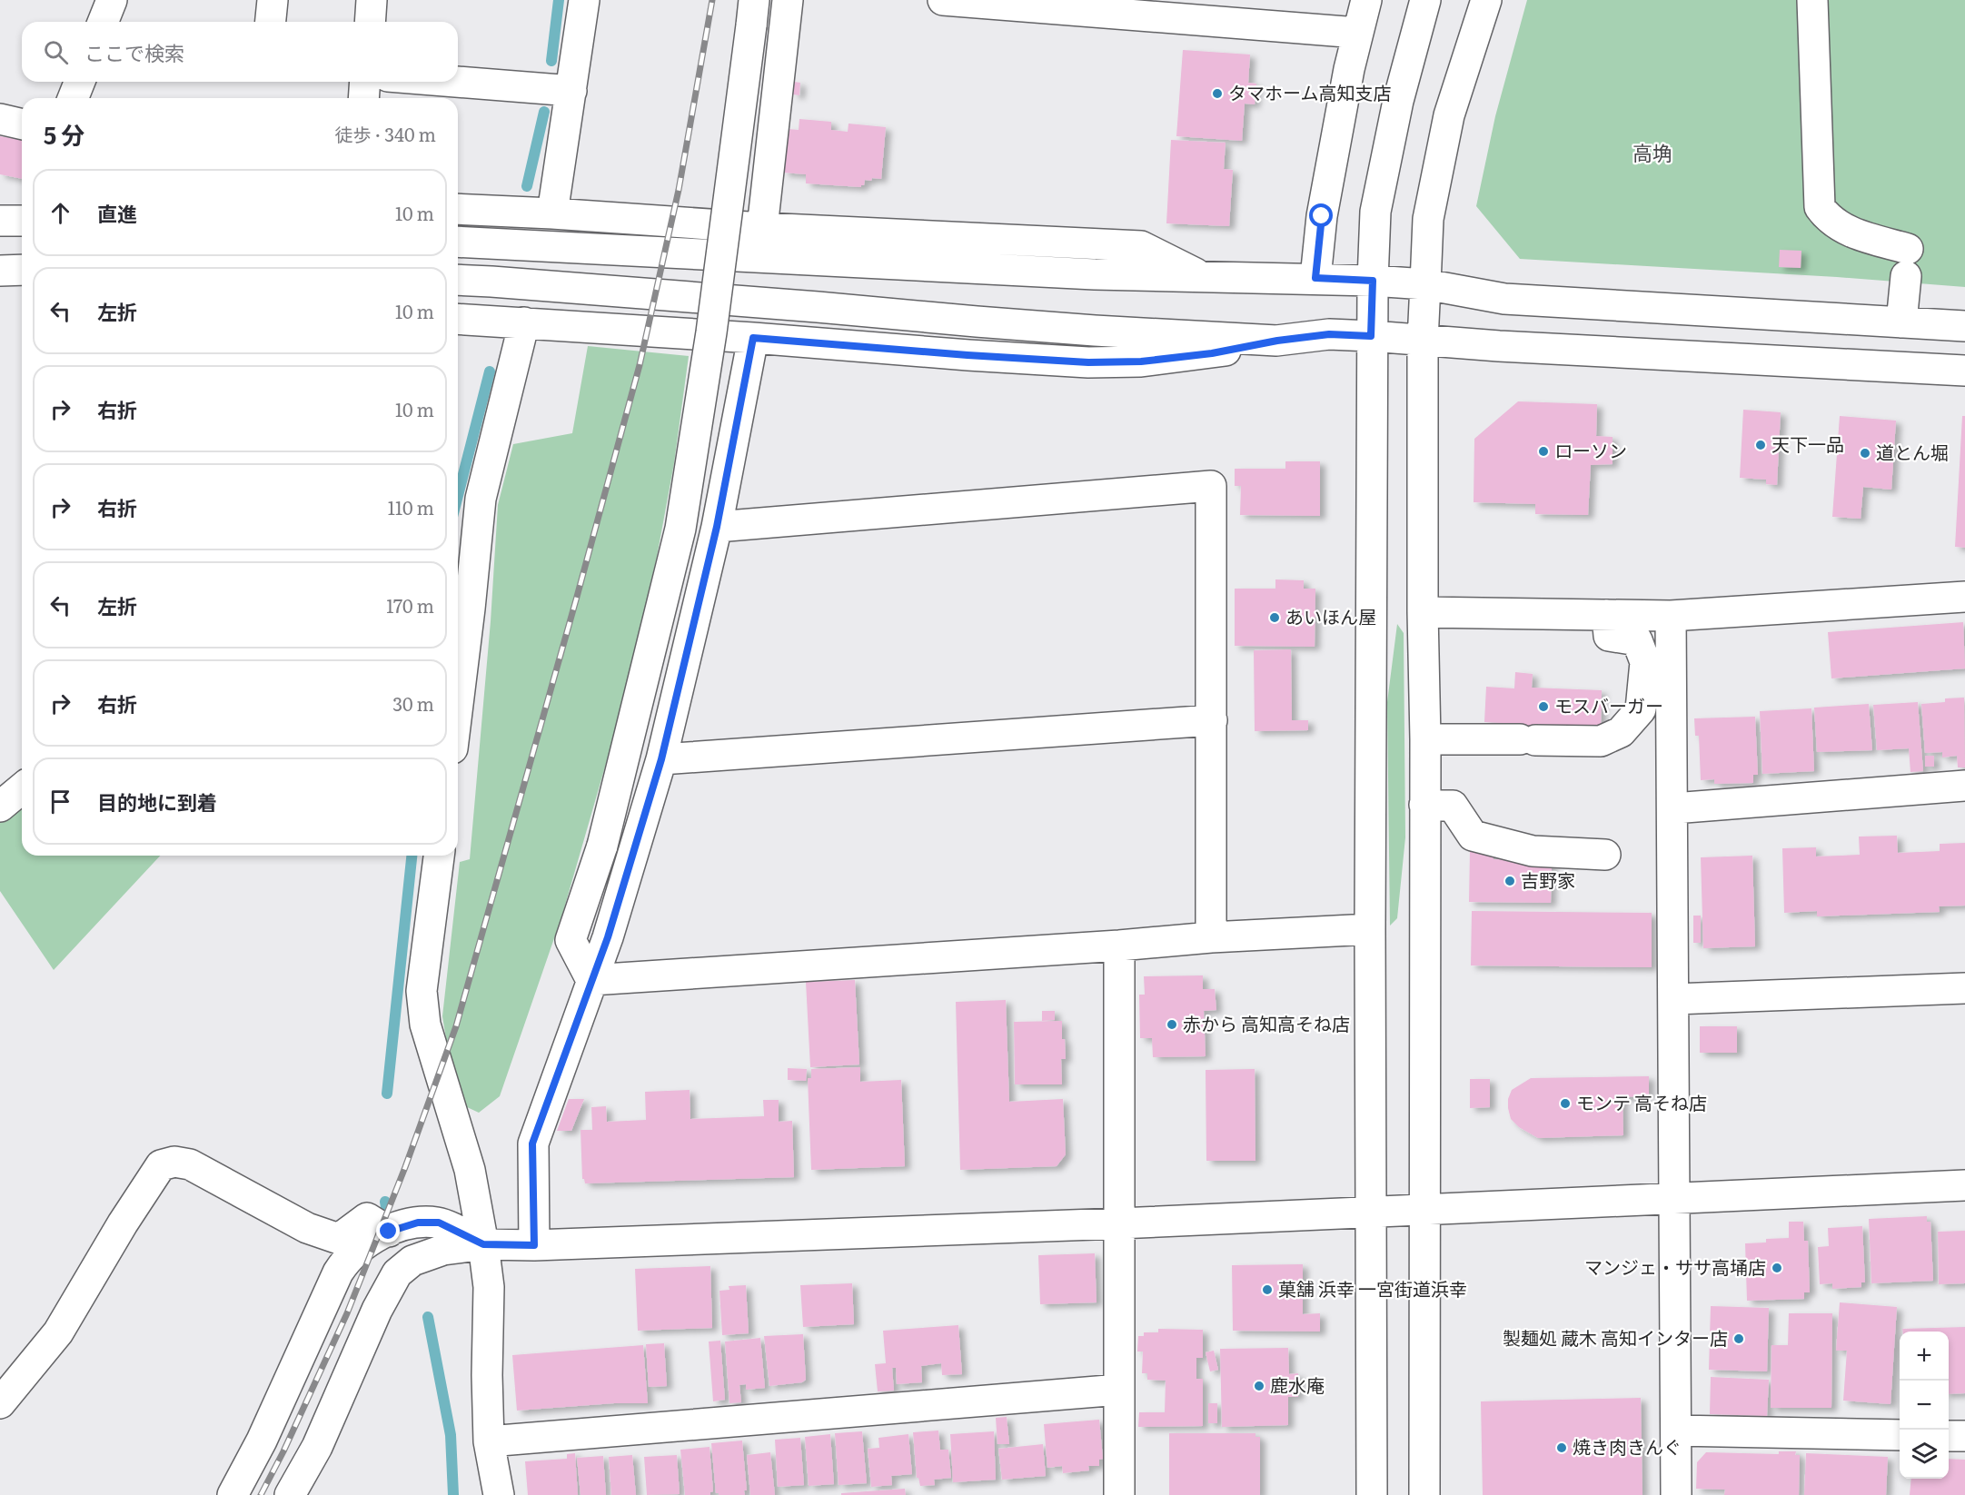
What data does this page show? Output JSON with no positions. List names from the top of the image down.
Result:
{
  "districts": ["高埆"],
  "places": [
    "タマホーム高知支店",
    "天下一品",
    "ローソン",
    "道とん堀",
    "あいほん屋",
    "モスバーガー",
    "吉野家",
    "赤から 高知高そね店",
    "モンテ 高そね店",
    "マンジェ・ササ高埇店",
    "菓舗 浜幸 一宮街道浜幸",
    "製麺処 蔵木 高知インター店",
    "鹿水庵",
    "焼き肉きんぐ"
  ],
  "page": {
    "search": "ここで検索",
    "heading": ["5 分", "徒歩 · 340 m"],
    "list": [
      ["直進", "10 m"],
      ["左折", "10 m"],
      ["右折", "10 m"],
      ["右折", "110 m"],
      ["左折", "170 m"],
      ["右折", "30 m"],
      "目的地に到着"
    ],
    "map_buttons": ["+", "−"]
  }
}
